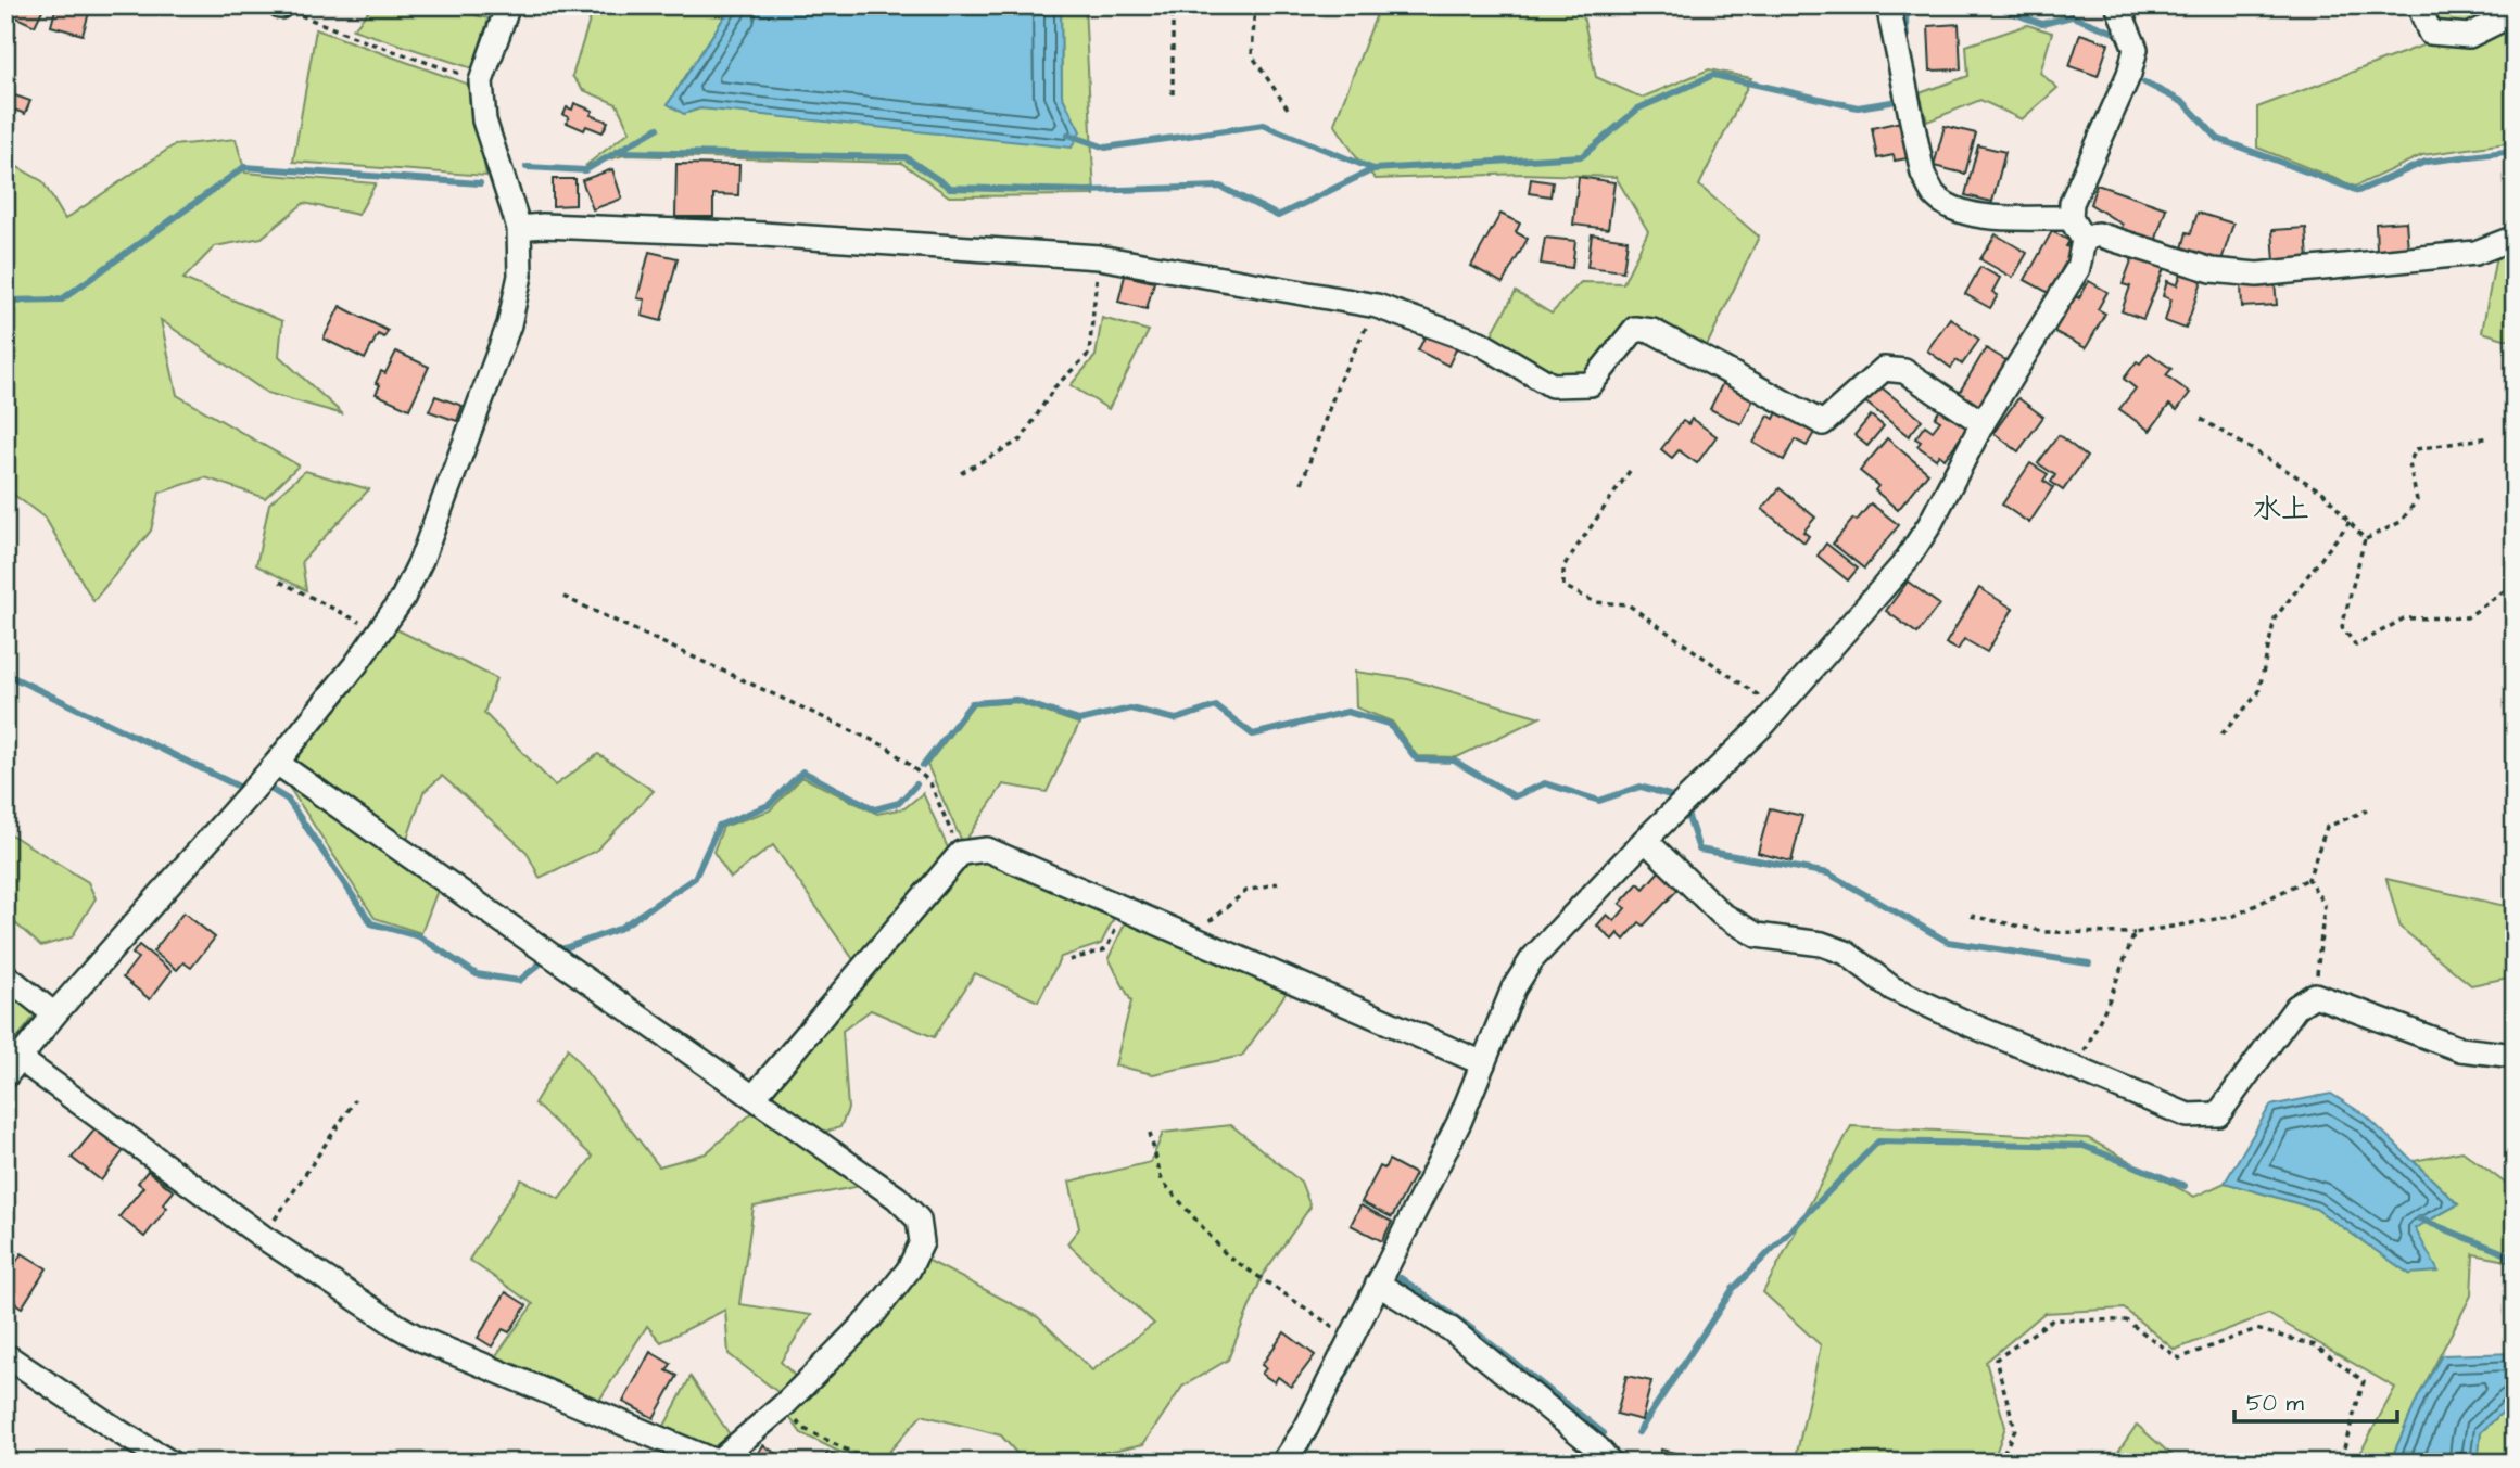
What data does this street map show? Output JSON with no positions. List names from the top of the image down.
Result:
{
  "districts": ["水上"],
  "scale_bar": "50 m"
}
